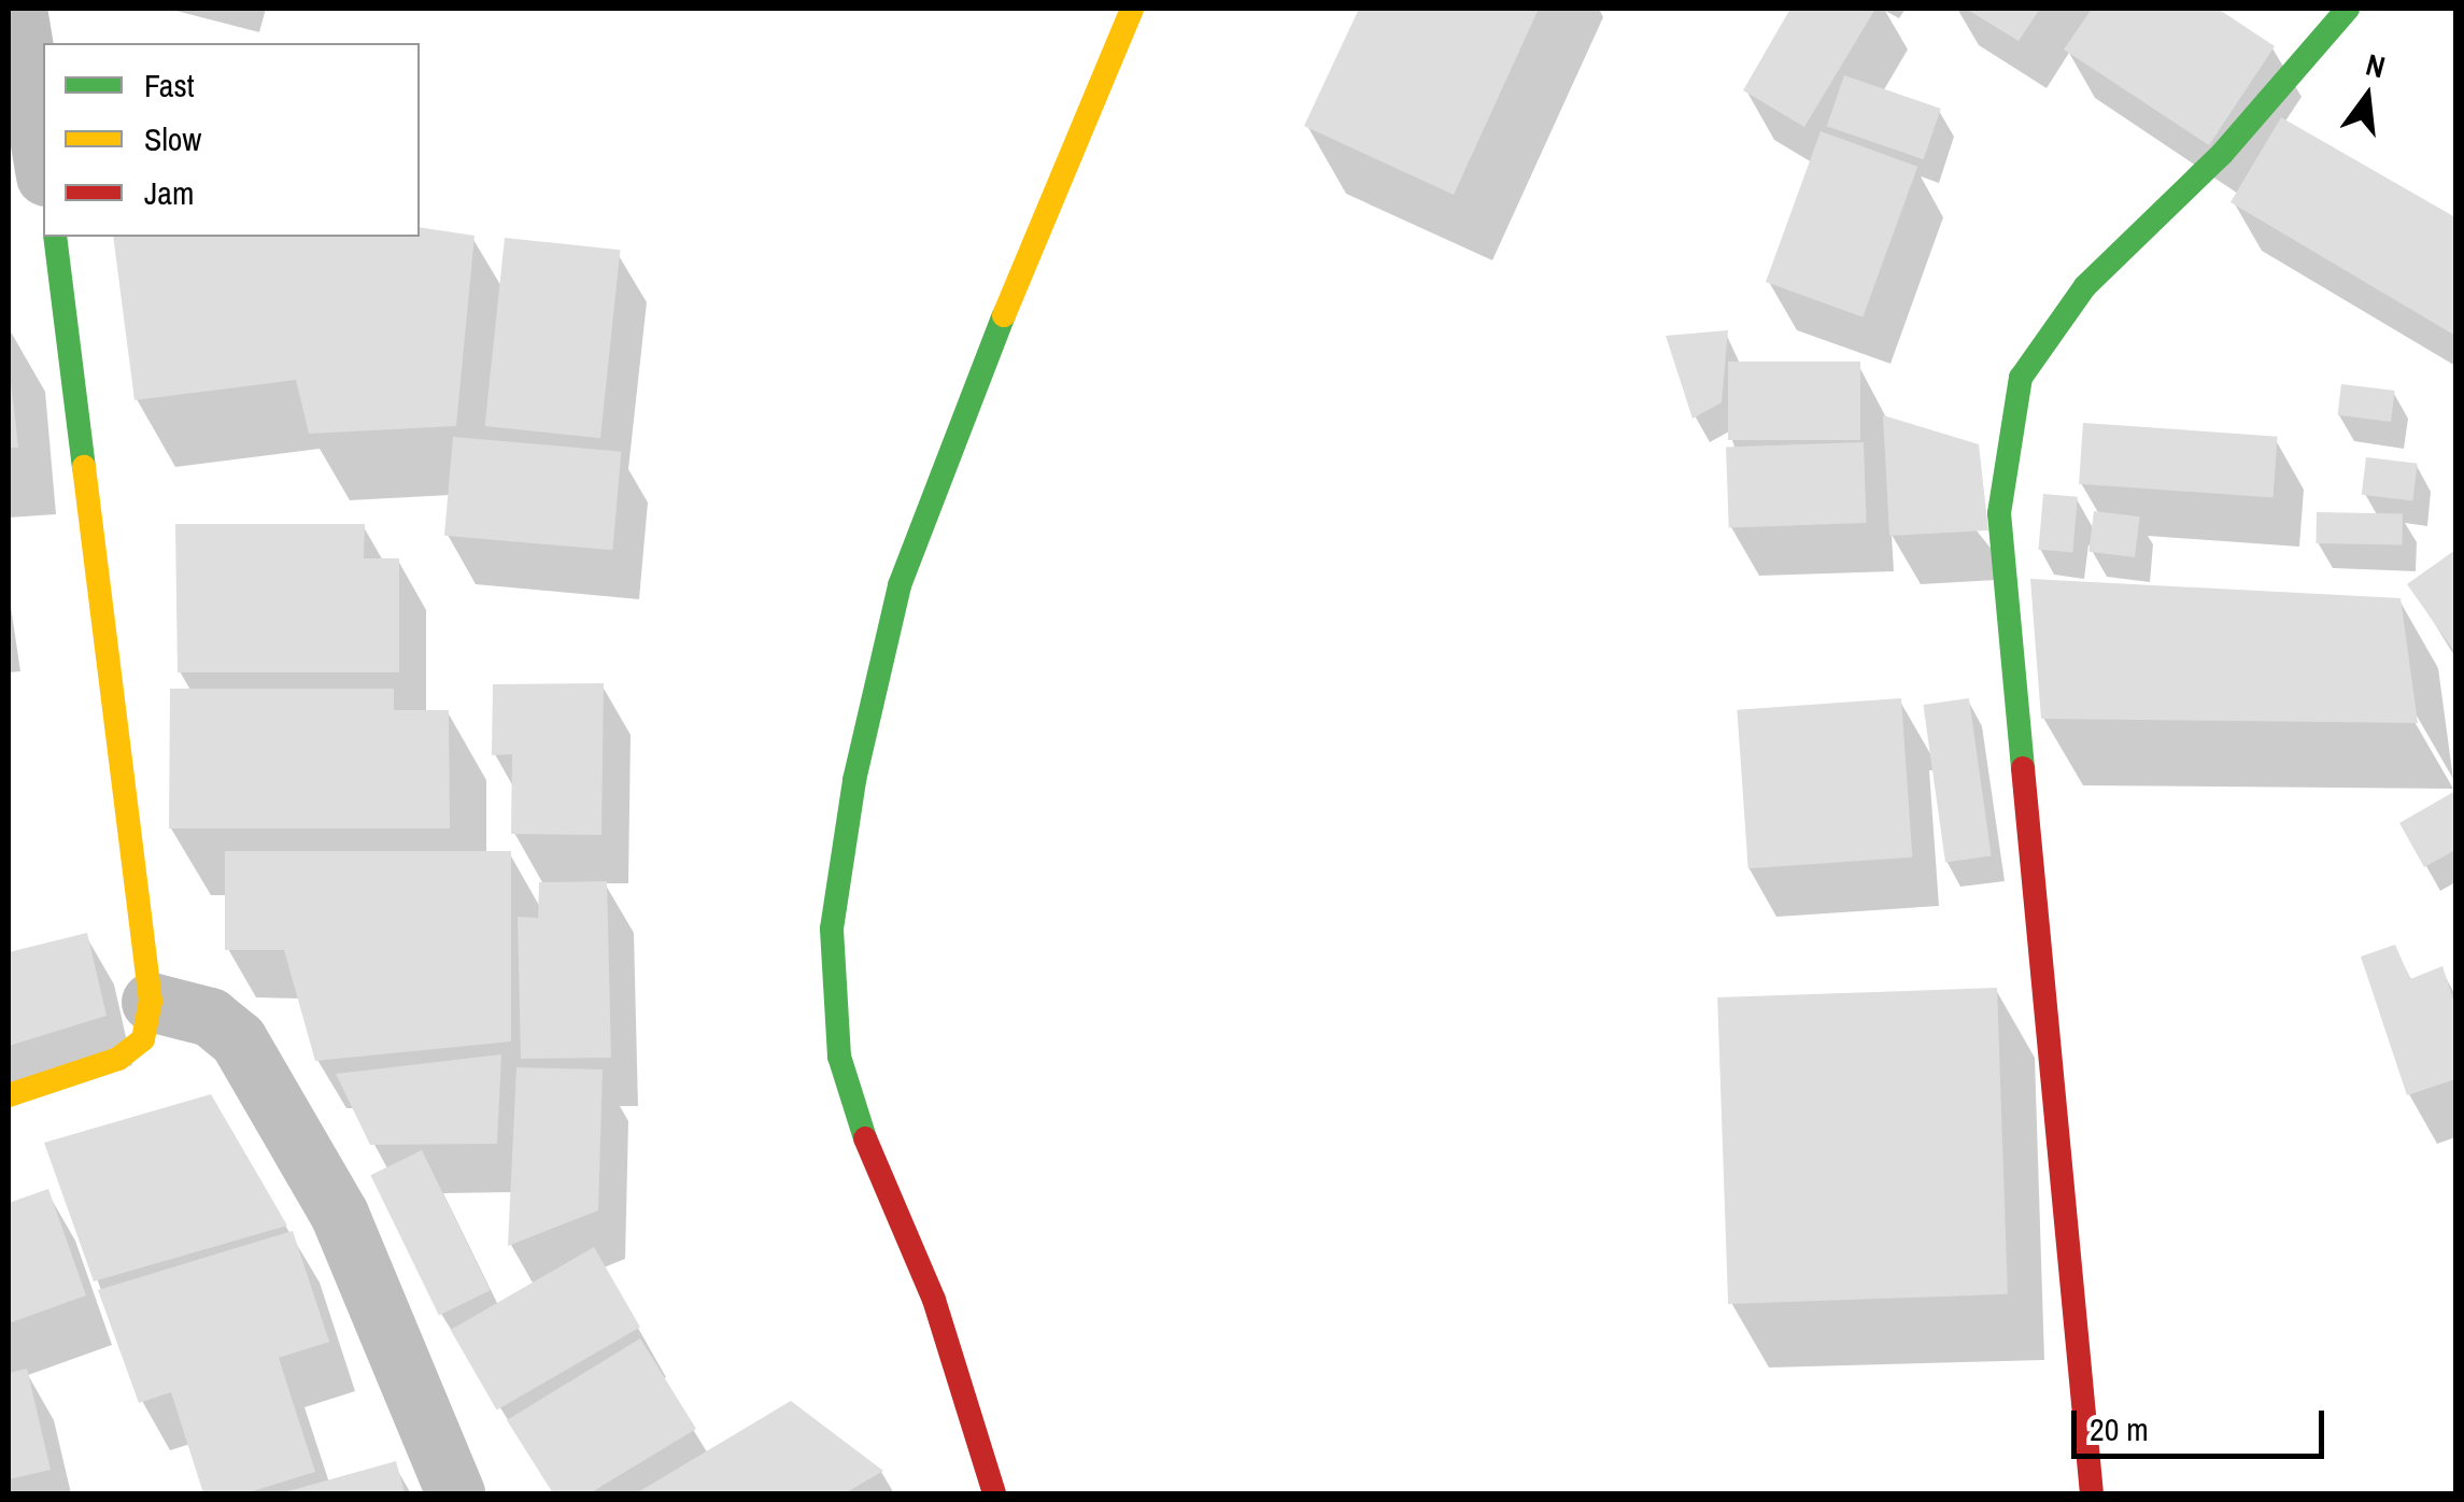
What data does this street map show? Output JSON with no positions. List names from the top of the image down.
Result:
{
  "legend": ["Fast", "Slow", "Jam"],
  "scale_bar": "20 m",
  "north": "top"
}
